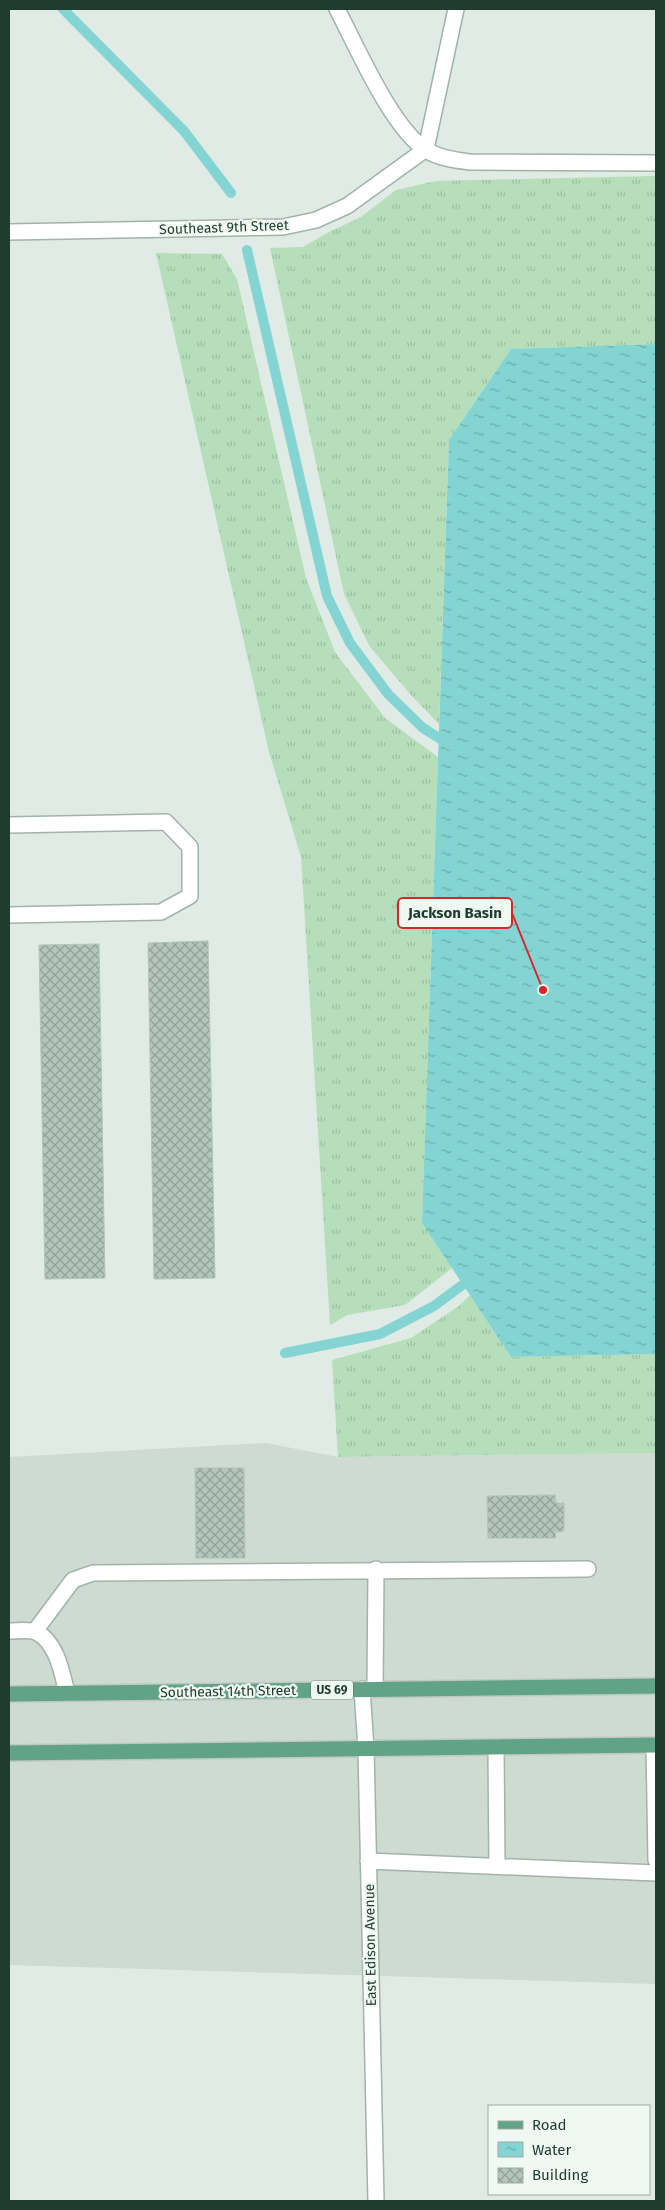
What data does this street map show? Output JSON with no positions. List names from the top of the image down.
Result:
{
  "streets": {
    "main road": ["US 69", "Southeast 14th Street"],
    "street": ["Southeast 9th Street", "East Edison Avenue"]
  },
  "crossings": [
    ["Southeast 14th Street", "East Edison Avenue"]
  ],
  "places": ["Jackson Basin"],
  "legend": ["Road", "Water", "Building"]
}
